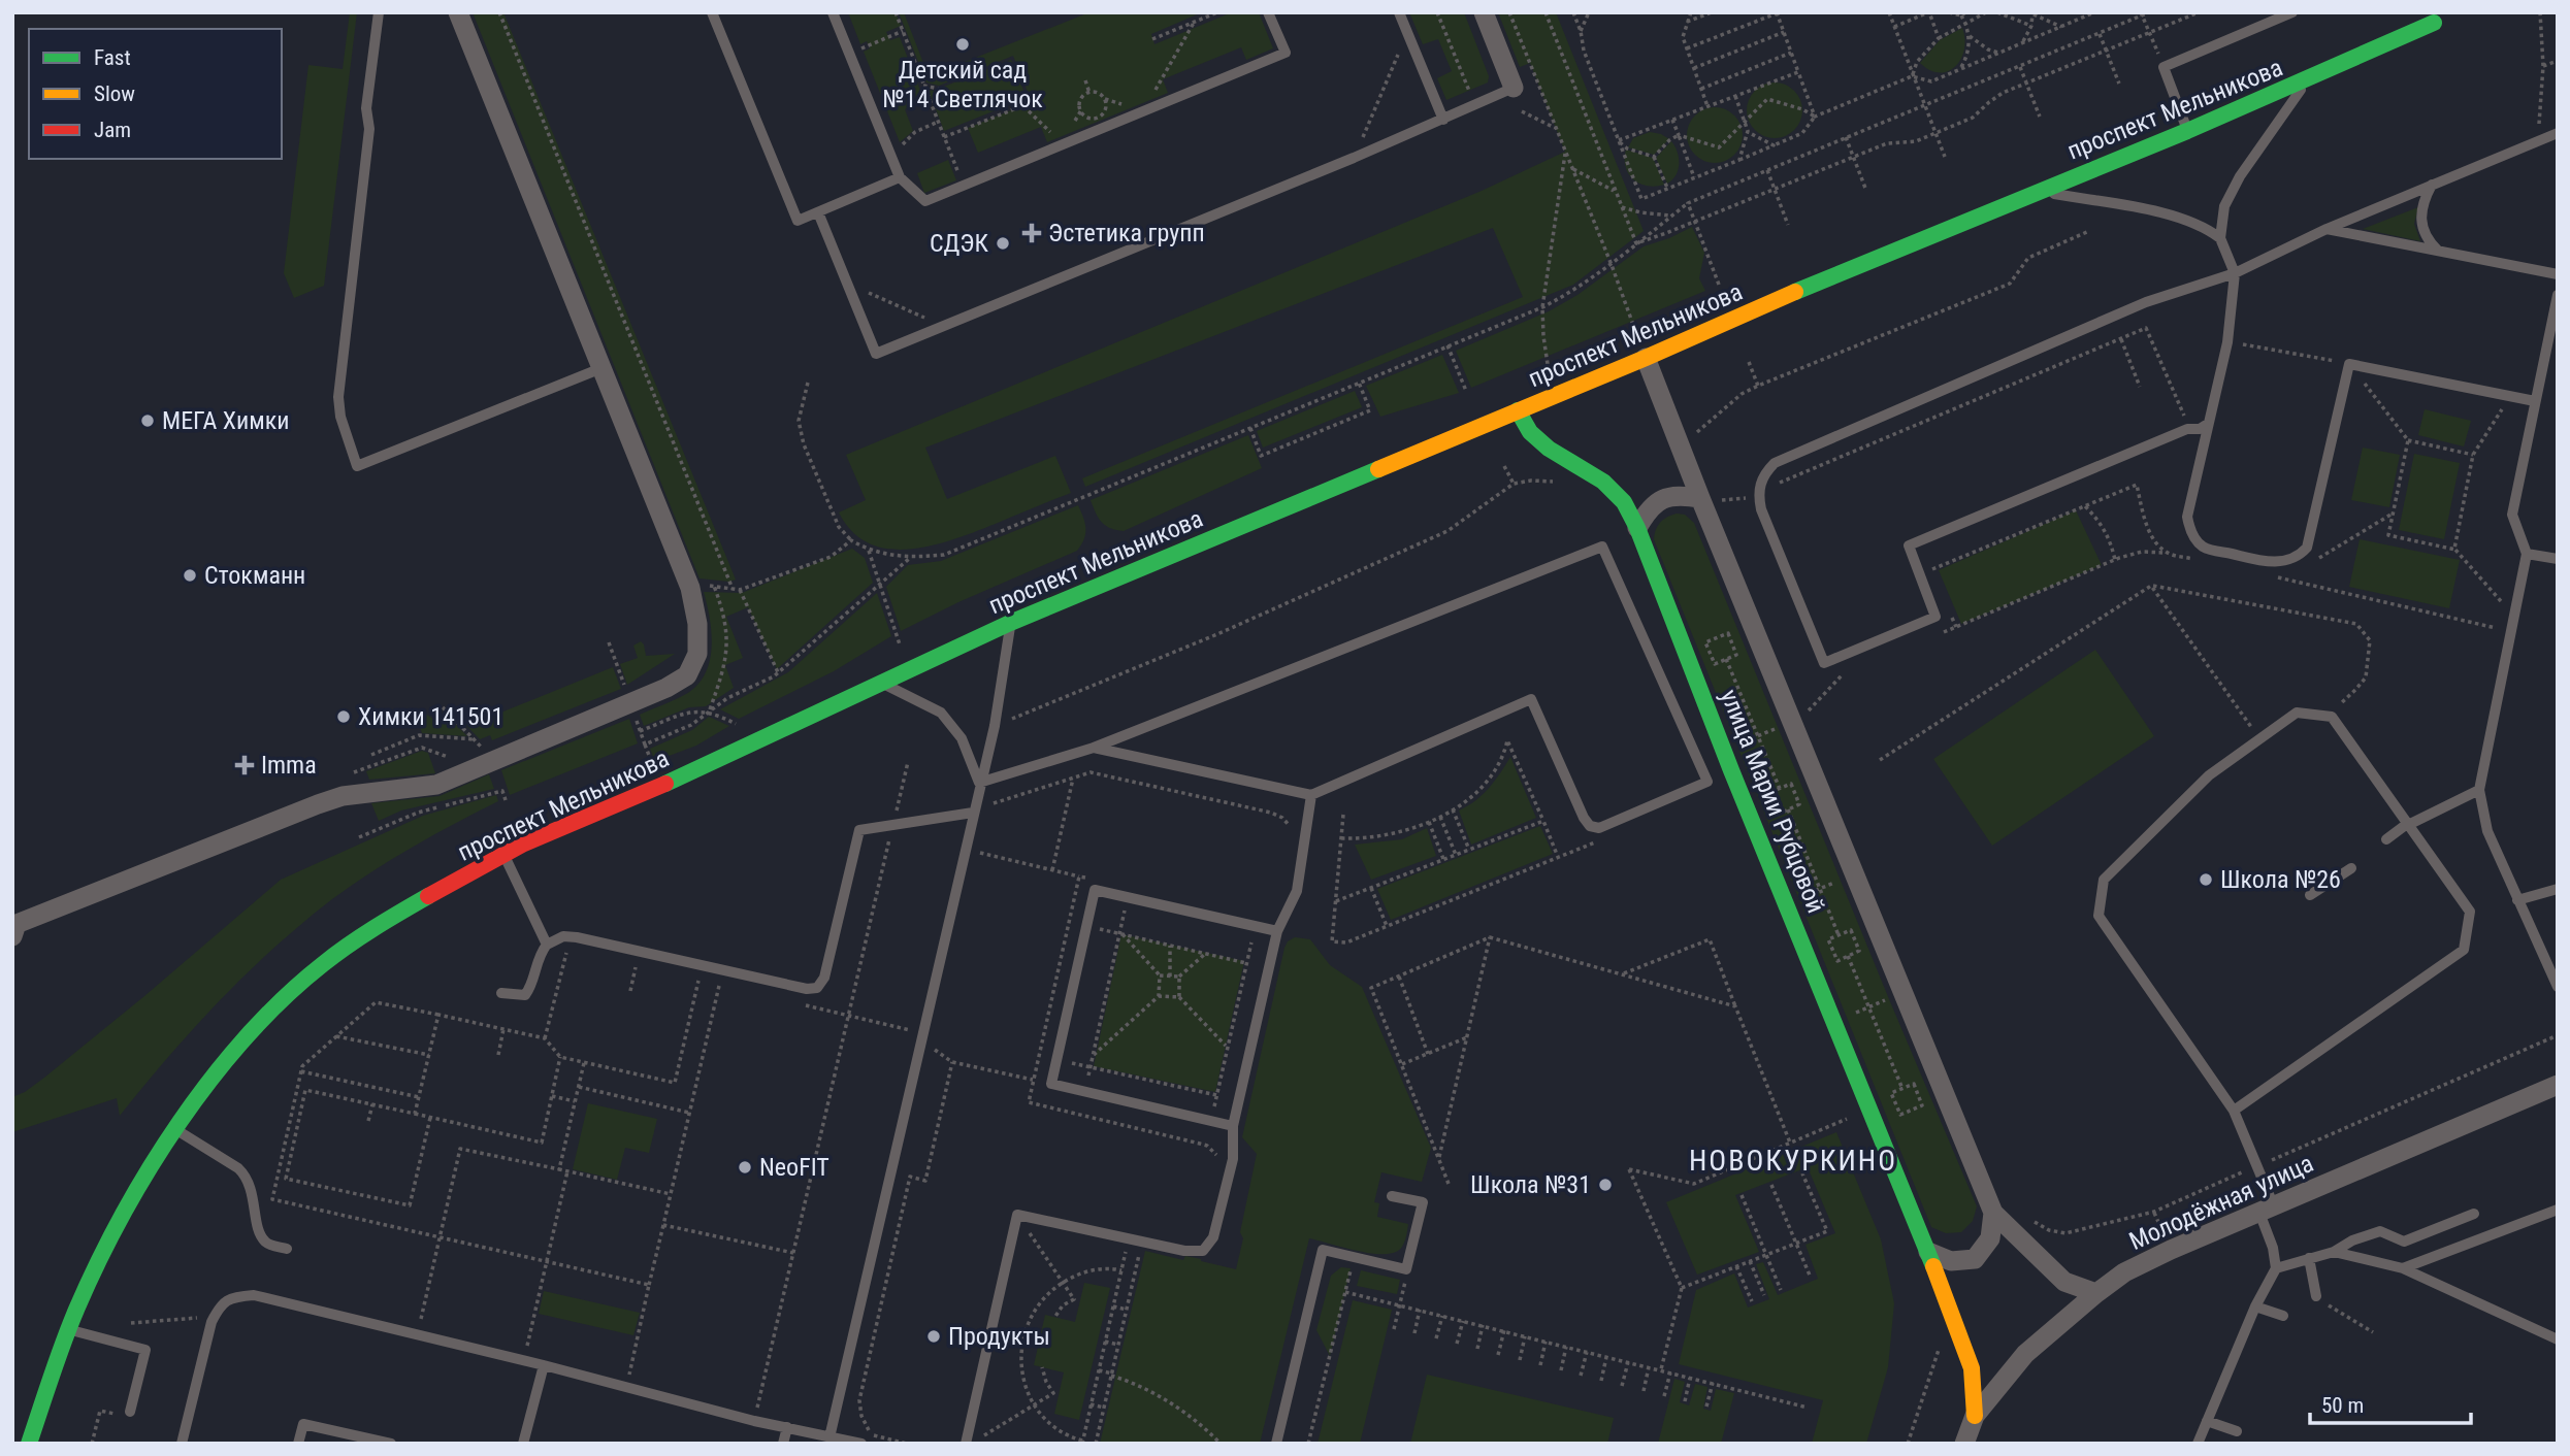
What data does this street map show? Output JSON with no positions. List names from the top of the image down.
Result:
{
  "streets": {
    "street": ["проспект Мельникова", "улица Марии Рубцовой", "Молодёжная улица"]
  },
  "crossings": [
    ["проспект Мельникова", "улица Марии Рубцовой"],
    ["улица Марии Рубцовой", "Молодёжная улица"]
  ],
  "districts": ["НОВОКУРКИНО"],
  "places": {
    "other": [
      "Детский сад №14 Светлячок",
      "СДЭК",
      "МЕГА Химки",
      "Стокманн",
      "Химки 141501",
      "Школа №26",
      "NeoFIT",
      "Школа №31",
      "Продукты"
    ],
    "health": ["Эстетика групп", "Imma"]
  },
  "legend": ["Fast", "Slow", "Jam"],
  "scale_bar": "50 m"
}
